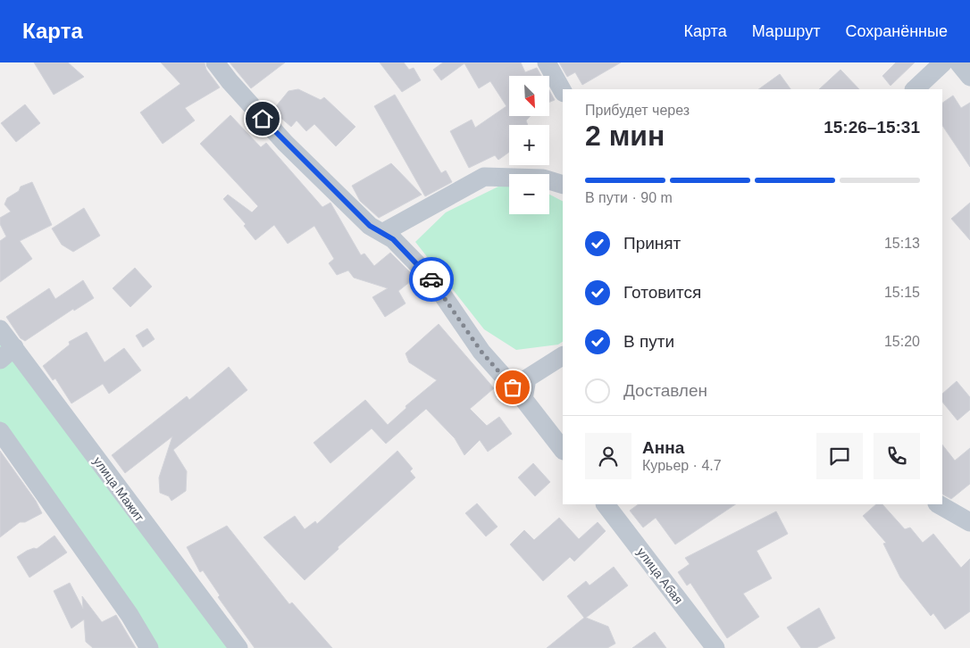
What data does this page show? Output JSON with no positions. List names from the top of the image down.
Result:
{
  "streets": {
    "street": ["улица Мажит", "улица Абая"]
  },
  "north": "bottom right",
  "page": {
    "header": "Карта",
    "nav": ["Карта", "Маршрут", "Сохранённые"],
    "map_buttons": ["+", "−"],
    "heading": ["2 мин", "Прибудет через", "15:26–15:31"],
    "panel": ["Анна", "Курьер · 4.7"],
    "bar": "В пути · 90 m",
    "list": [
      ["Принят", "15:13"],
      ["Готовится", "15:15"],
      ["В пути", "15:20"],
      "Доставлен"
    ]
  }
}
